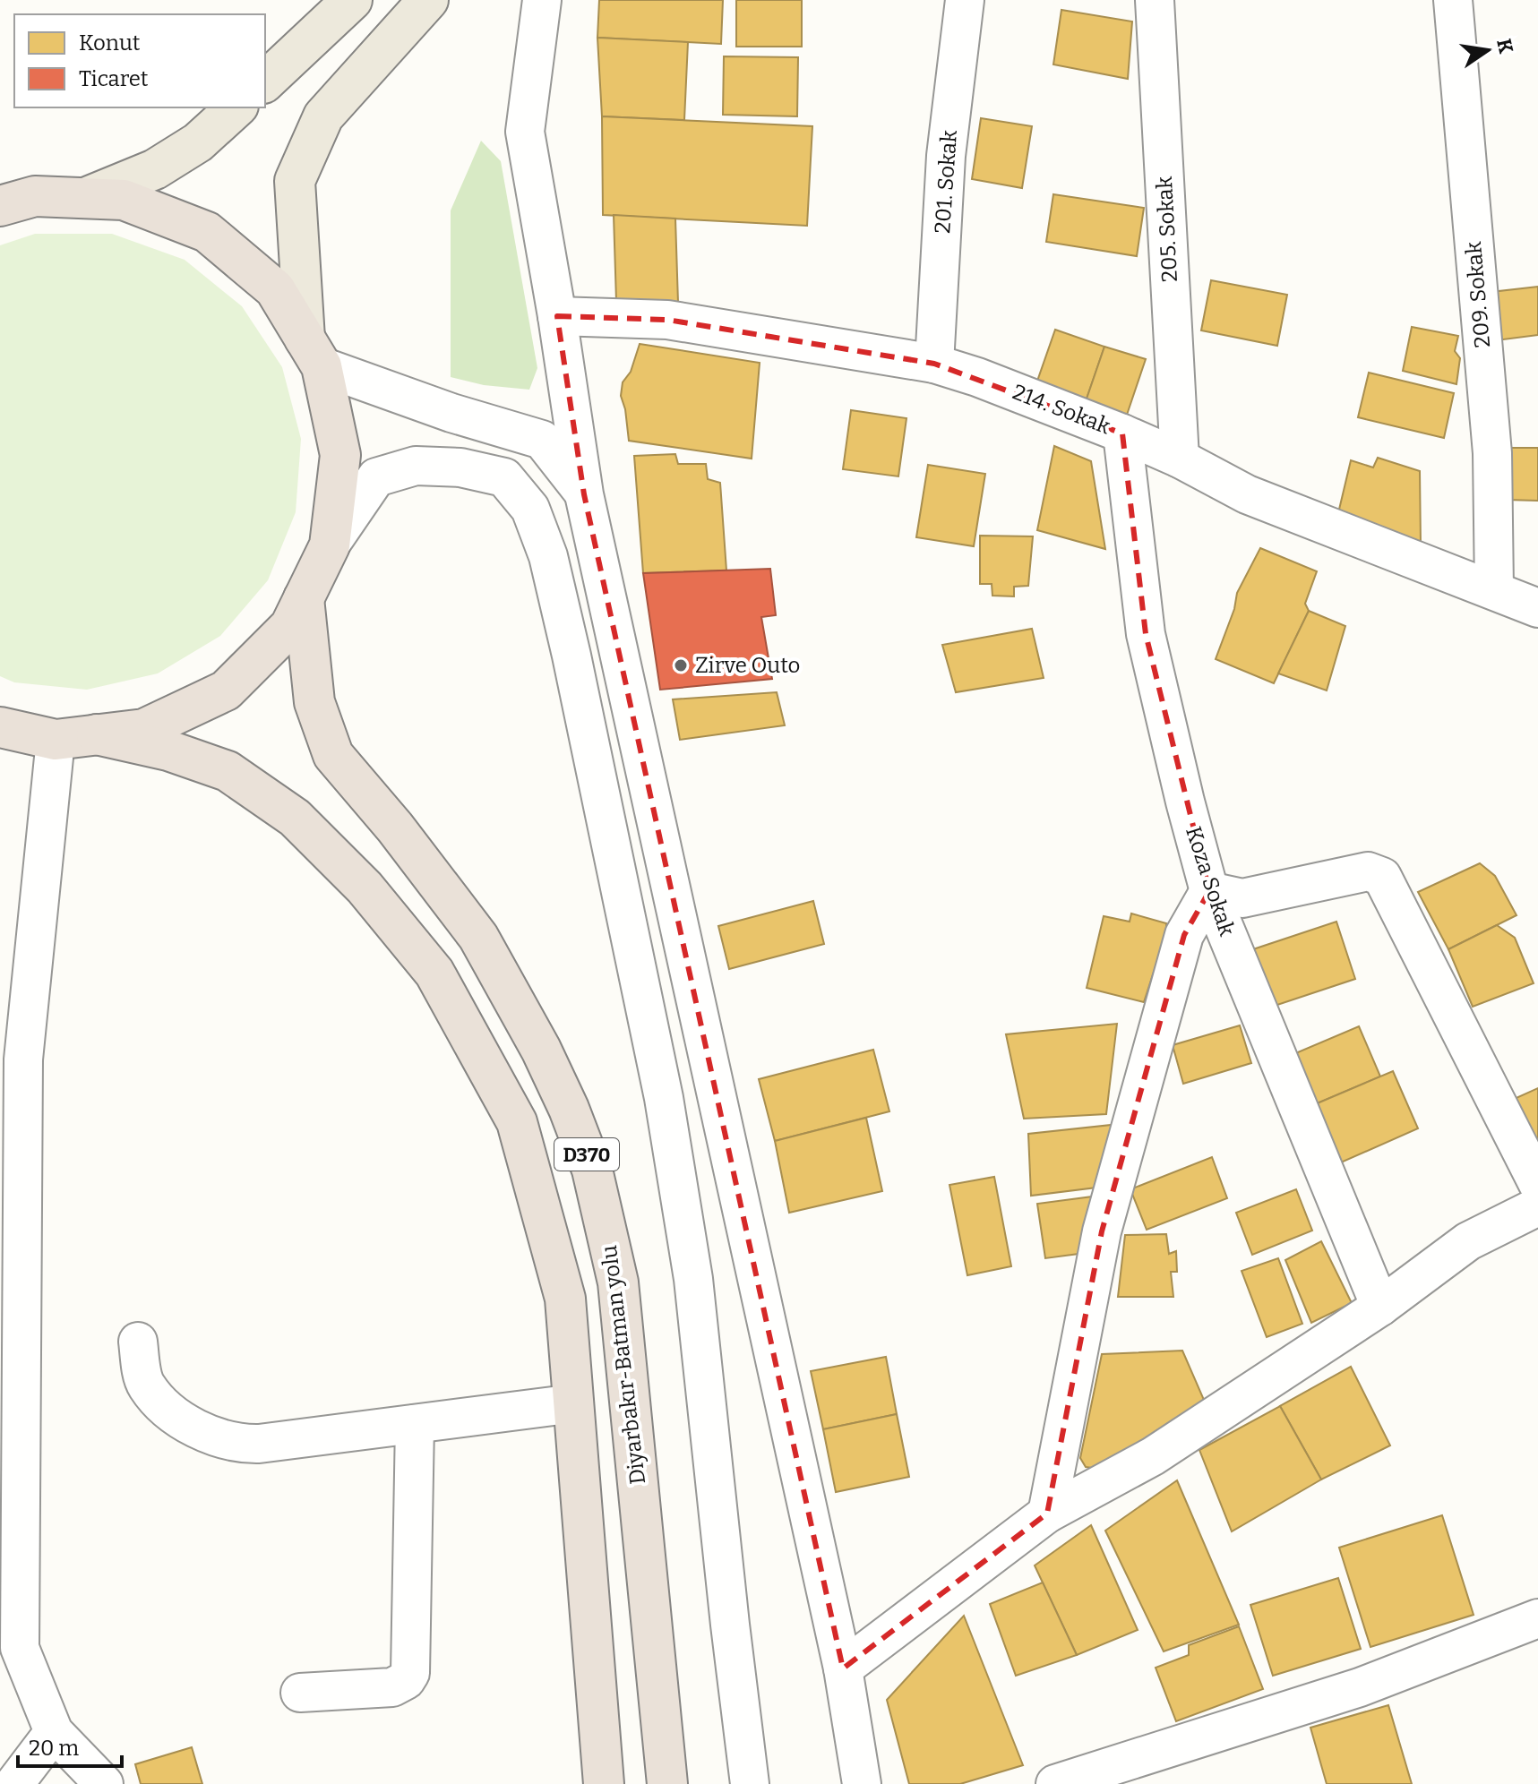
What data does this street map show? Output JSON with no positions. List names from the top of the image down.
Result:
{
  "streets": {
    "highway": ["D370", "Diyarbakır-Batman yolu"],
    "street": [
      "201. Sokak",
      "205. Sokak",
      "209. Sokak",
      "214. Sokak",
      "Koza Sokak"
    ]
  },
  "crossings": [
    ["201. Sokak", "214. Sokak"],
    ["205. Sokak", "214. Sokak"],
    ["209. Sokak", "214. Sokak"],
    ["214. Sokak", "Koza Sokak"]
  ],
  "places": ["Zirve Outo"],
  "legend": ["Konut", "Ticaret"],
  "scale_bar": "20 m",
  "north": "right"
}
